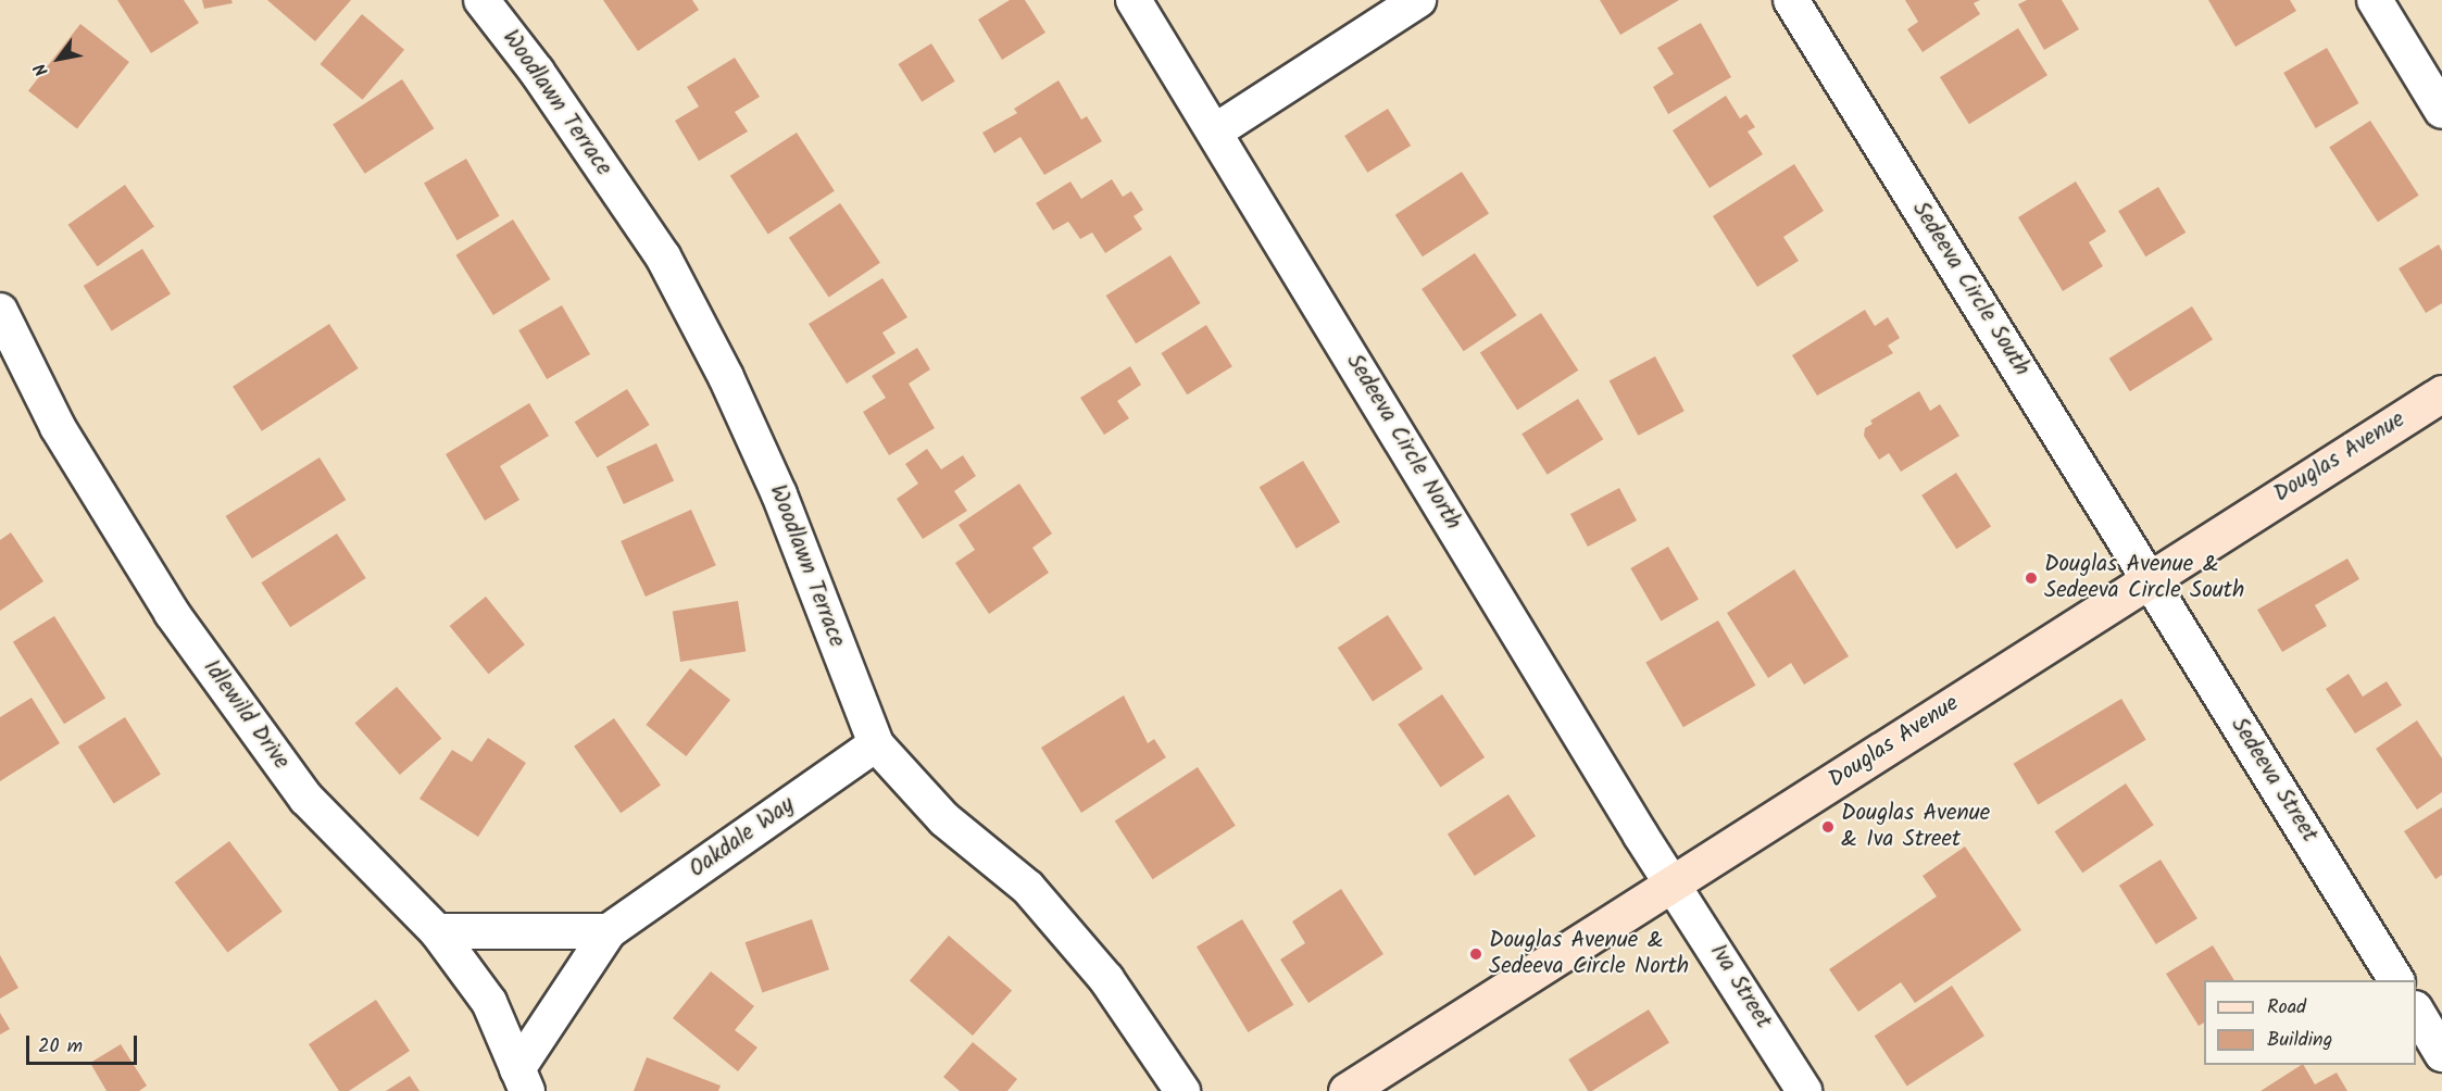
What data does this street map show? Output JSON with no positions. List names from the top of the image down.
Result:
{
  "streets": {
    "street": [
      "Woodlawn Terrace",
      "Sedeeva Circle South",
      "Sedeeva Circle North",
      "Douglas Avenue",
      "Idlewild Drive",
      "Sedeeva Street",
      "Oakdale Way",
      "Iva Street"
    ]
  },
  "crossings": [
    ["Woodlawn Terrace", "Oakdale Way"],
    ["Sedeeva Circle South", "Douglas Avenue"],
    ["Sedeeva Circle South", "Sedeeva Street"],
    ["Sedeeva Circle North", "Douglas Avenue"],
    ["Sedeeva Circle North", "Iva Street"],
    ["Douglas Avenue", "Sedeeva Street"],
    ["Douglas Avenue", "Iva Street"],
    ["Idlewild Drive", "Oakdale Way"]
  ],
  "places": ["Douglas Avenue & Sedeeva Circle South", "Douglas Avenue & Iva Street", "Douglas Avenue & Sedeeva Circle North"],
  "legend": ["Road", "Building"],
  "scale_bar": "20 m",
  "north": "bottom left"
}
